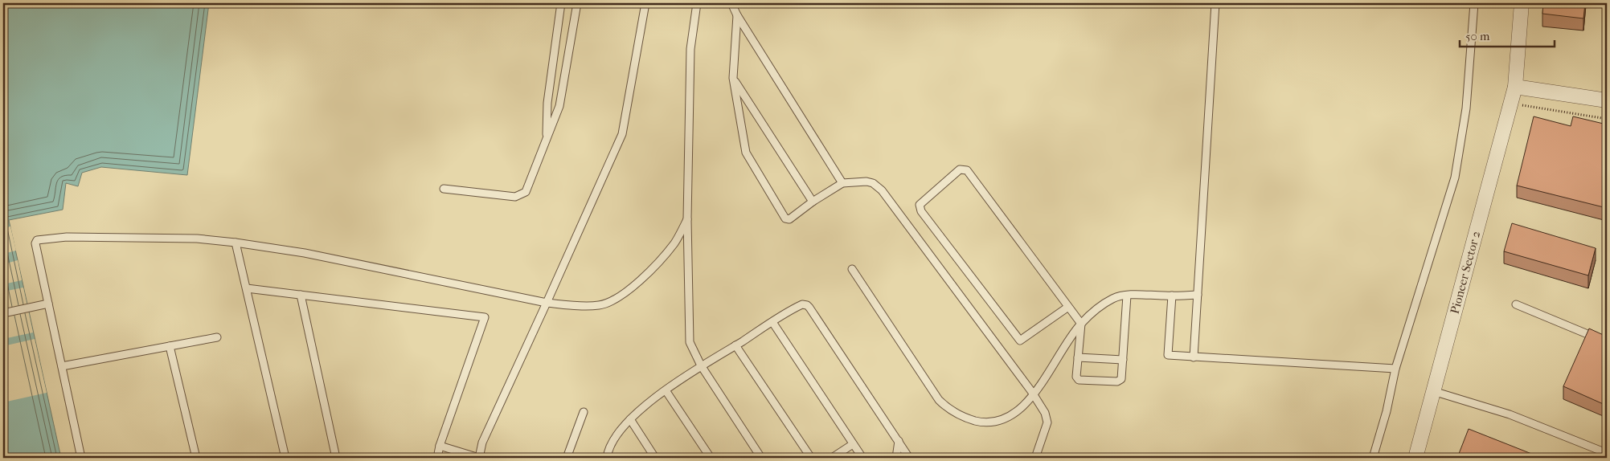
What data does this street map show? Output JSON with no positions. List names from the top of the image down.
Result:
{
  "streets": {
    "street": ["Pioneer Sector 2"]
  },
  "scale_bar": "50 m"
}
